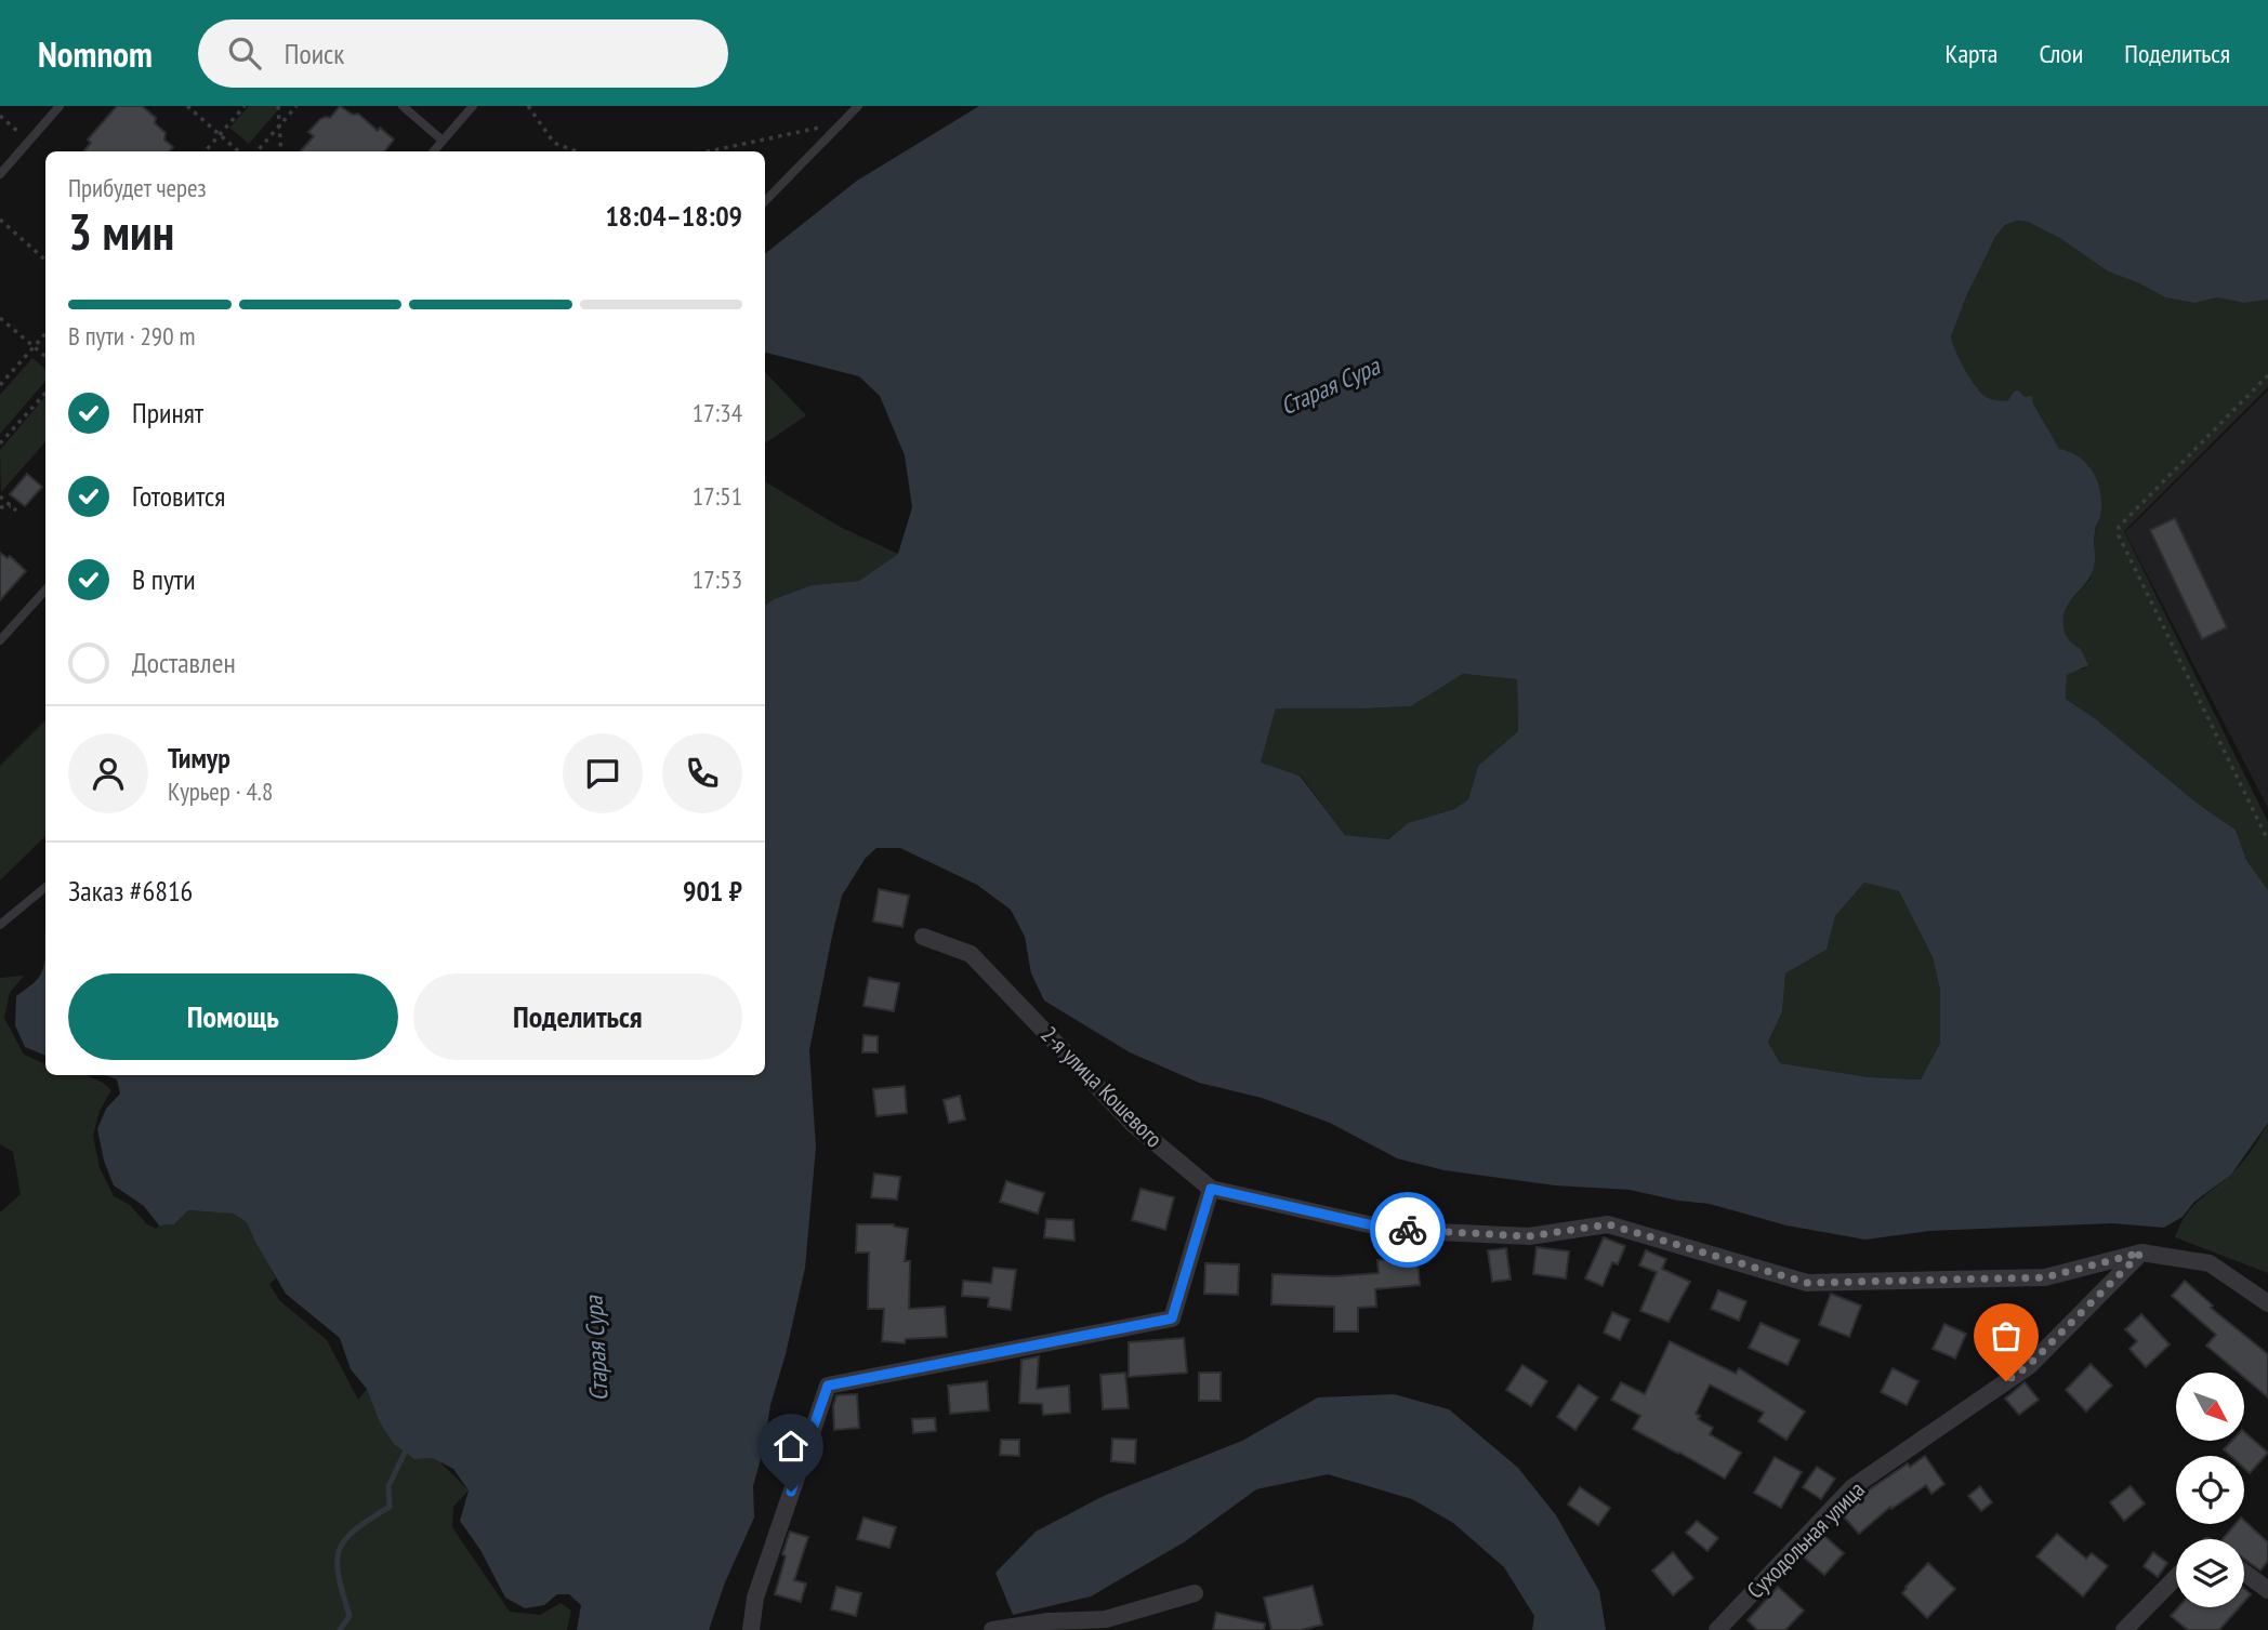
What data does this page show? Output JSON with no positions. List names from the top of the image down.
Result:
{
  "streets": {
    "street": ["2-я улица Кошевого", "Суходольная улица"]
  },
  "crossings": [
    ["2-я улица Кошевого", "Суходольная улица"]
  ],
  "water": ["Старая Сура"],
  "north": "bottom right",
  "page": {
    "header": "Nomnom",
    "search": "Поиск",
    "nav": ["Карта", "Слои", "Поделиться"],
    "heading": ["3 мин", "Прибудет через", "18:04–18:09"],
    "panel": [
      "Тимур",
      "Курьер · 4.8",
      "Заказ #6816",
      "901 ₽"
    ],
    "bar": "В пути · 290 m",
    "list": [
      ["Принят", "17:34"],
      ["Готовится", "17:51"],
      ["В пути", "17:53"],
      "Доставлен"
    ],
    "buttons": ["Помощь", "Поделиться"]
  }
}
